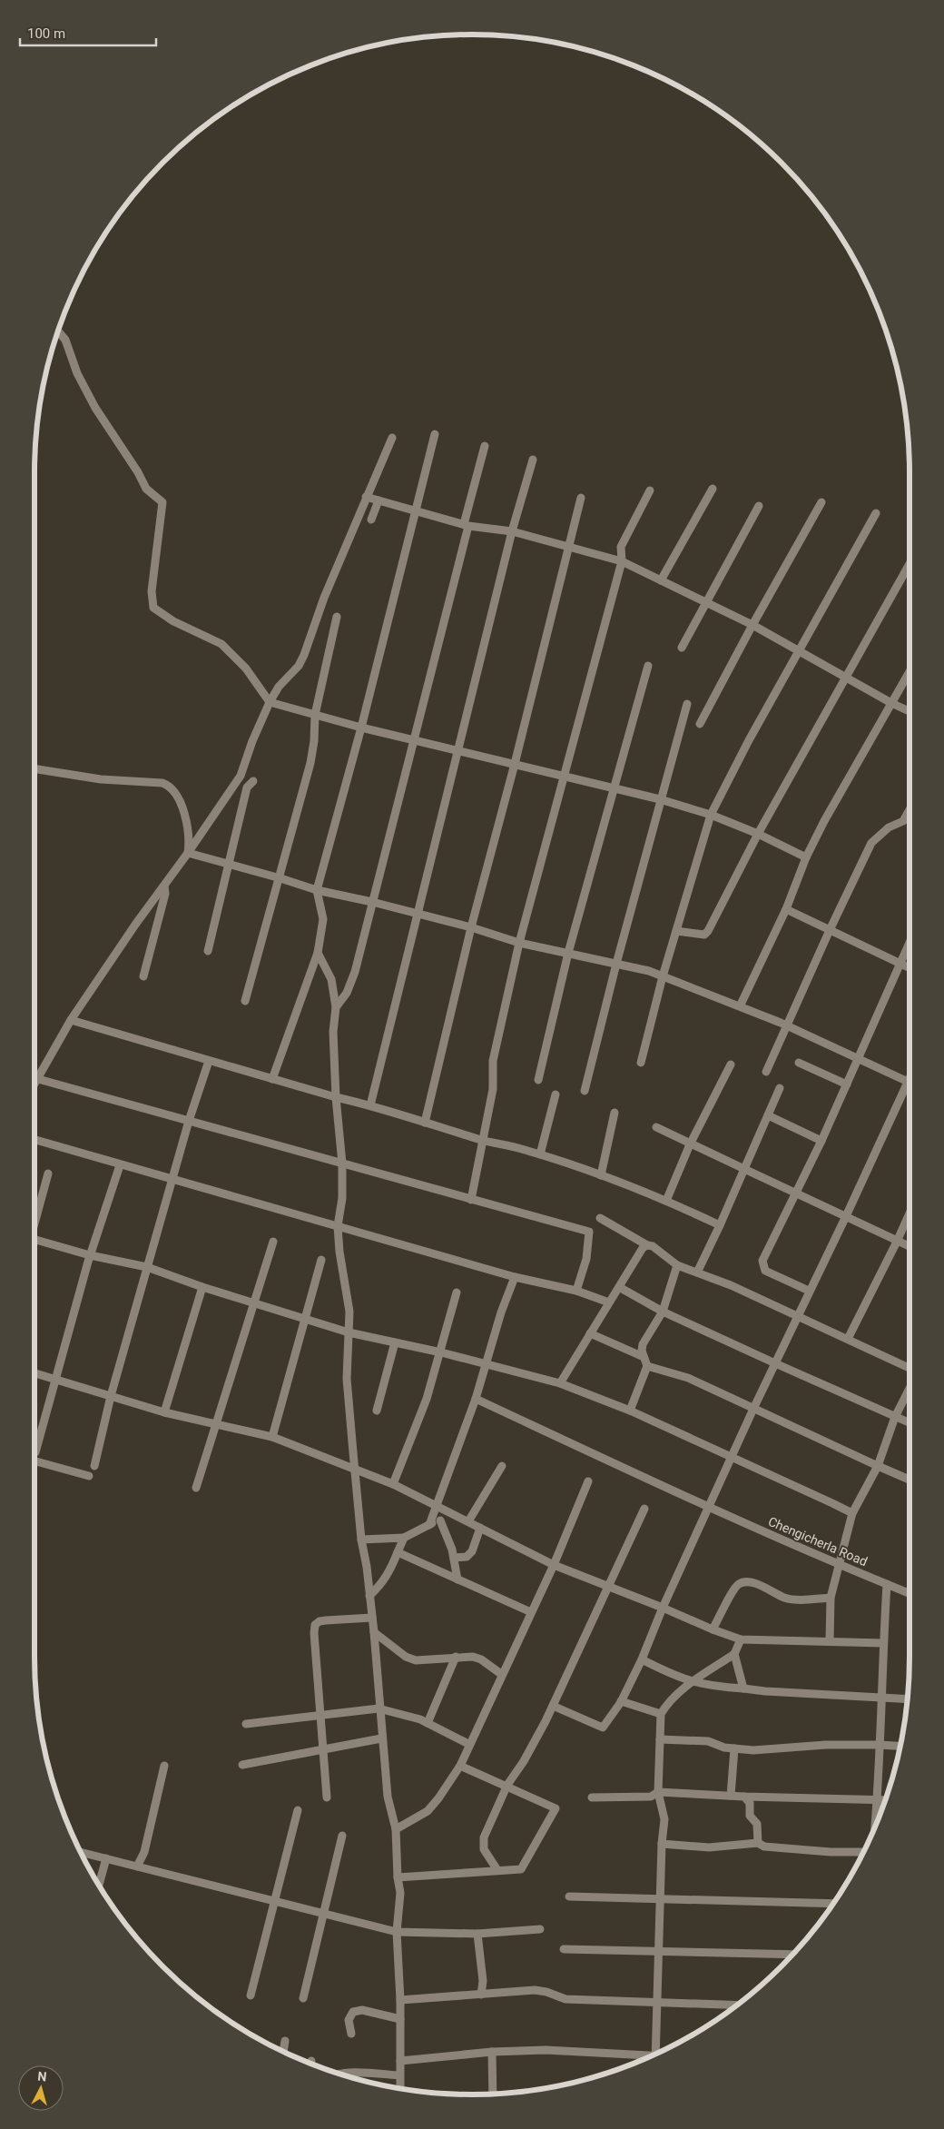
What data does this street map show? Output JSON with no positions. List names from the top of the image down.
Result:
{
  "streets": {
    "street": ["Chengicherla Road"]
  },
  "scale_bar": "100 m",
  "north": "top"
}
